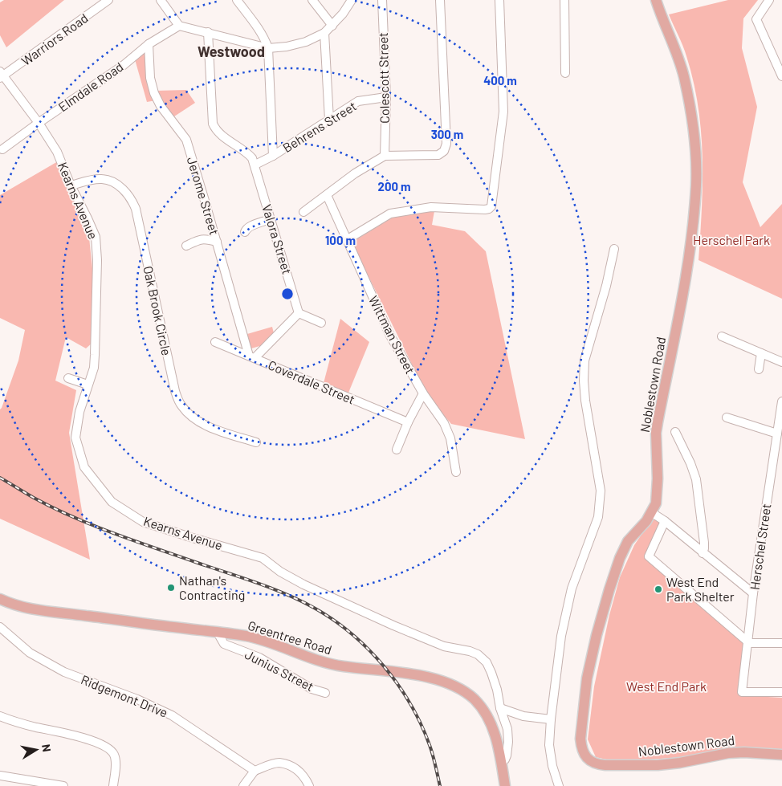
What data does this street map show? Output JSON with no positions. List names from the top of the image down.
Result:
{
  "streets": {
    "main road": ["Noblestown Road", "Greentree Road"],
    "street": [
      "Warriors Road",
      "Colescott Street",
      "Elmdale Road",
      "Behrens Street",
      "Jerome Street",
      "Kearns Avenue",
      "Valora Street",
      "Oak Brook Circle",
      "Wittman Street",
      "Coverdale Street",
      "Herschel Street",
      "Junius Street",
      "Ridgemont Drive"
    ]
  },
  "crossings": [
    ["Warriors Road", "Kearns Avenue"],
    ["Colescott Street", "Behrens Street"],
    ["Elmdale Road", "Jerome Street"],
    ["Elmdale Road", "Kearns Avenue"],
    ["Behrens Street", "Valora Street"],
    ["Jerome Street", "Coverdale Street"],
    ["Kearns Avenue", "Oak Brook Circle"],
    ["Kearns Avenue", "Greentree Road"],
    ["Greentree Road", "Junius Street"]
  ],
  "districts": ["Westwood"],
  "parks": ["Herschel Park", "West End Park"],
  "places": ["Nathan's Contracting", "West End Park Shelter"],
  "north": "right",
  "rings": [
    "400 m",
    "300 m",
    "200 m",
    "100 m"
  ]
}
